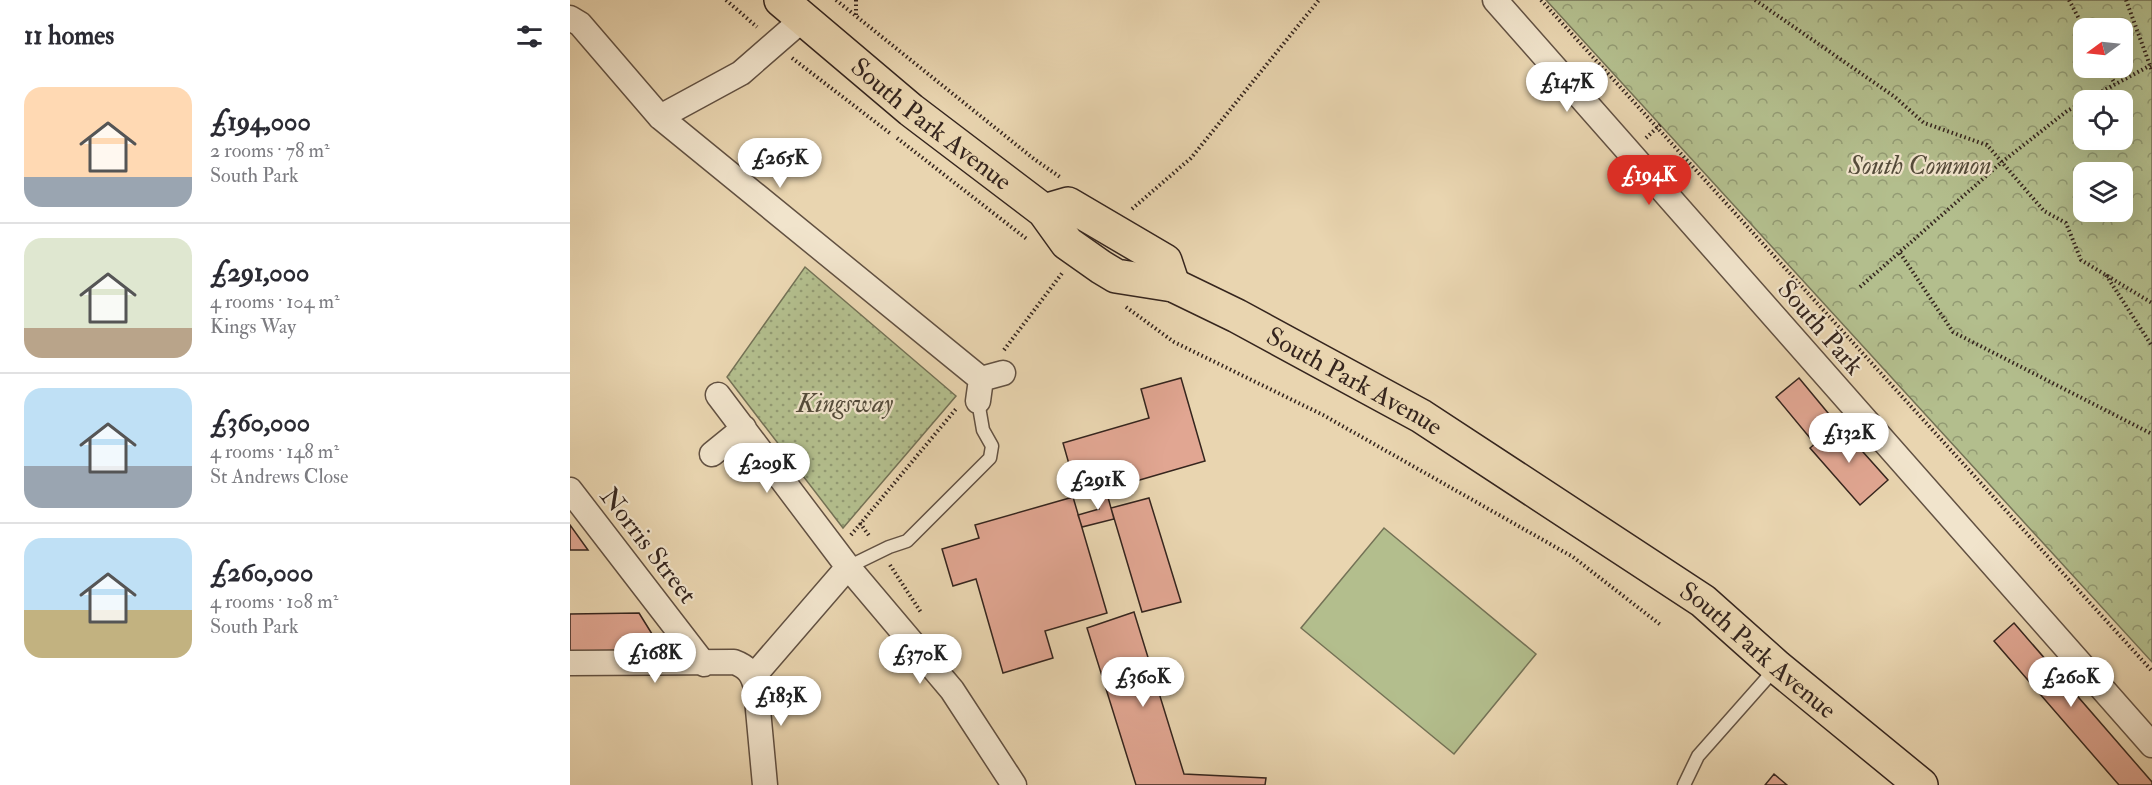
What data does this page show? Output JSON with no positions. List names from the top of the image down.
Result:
{
  "streets": {
    "main road": ["South Park Avenue"],
    "street": ["South Park", "Norris Street"]
  },
  "parks": ["South Common", "Kingsway"],
  "north": "left",
  "page": {
    "heading": "11 homes",
    "price": [
      "£147K",
      "£265K",
      "£194K",
      "£132K",
      "£209K",
      "£291K",
      "£168K",
      "£370K",
      "£360K",
      "£260K",
      "£183K"
    ],
    "list": [
      {
        "name": "£194,000",
        "note": "2 rooms · 78 m² · South Park"
      },
      {
        "name": "£291,000",
        "note": "4 rooms · 104 m² · Kings Way"
      },
      {
        "name": "£360,000",
        "note": "4 rooms · 148 m² · St Andrews Close"
      },
      {
        "name": "£260,000",
        "note": "4 rooms · 108 m² · South Park"
      }
    ]
  }
}
